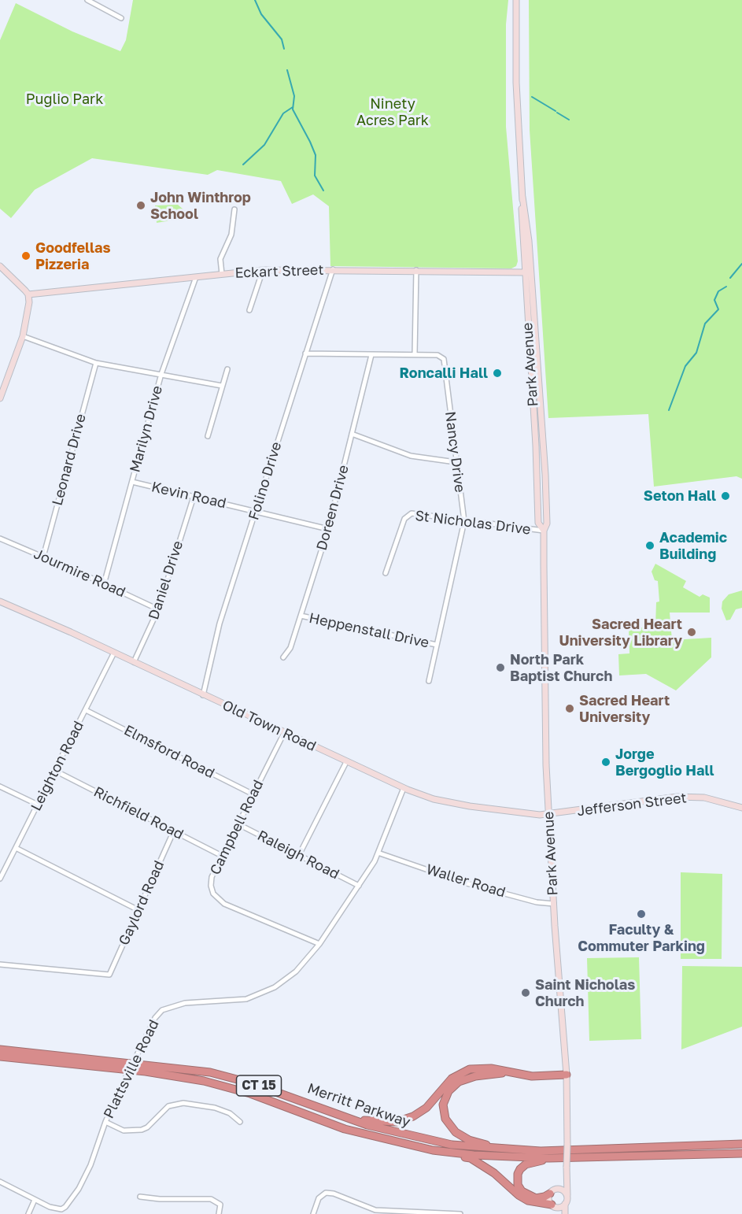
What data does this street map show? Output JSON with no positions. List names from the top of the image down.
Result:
{
  "streets": {
    "highway": ["CT 15", "Merritt Parkway"],
    "main road": [
      "Eckart Street",
      "Park Avenue",
      "Old Town Road",
      "Jefferson Street"
    ],
    "street": [
      "Marilyn Drive",
      "Nancy Drive",
      "Leonard Drive",
      "Folino Drive",
      "Kevin Road",
      "Doreen Drive",
      "St Nicholas Drive",
      "Jourmire Road",
      "Daniel Drive",
      "Heppenstall Drive",
      "Elmsford Road",
      "Leighton Road",
      "Richfield Road",
      "Campbell Road",
      "Raleigh Road",
      "Waller Road",
      "Gaylord Road",
      "Plattsville Road"
    ]
  },
  "crossings": [
    ["Eckart Street", "Park Avenue"],
    ["Eckart Street", "Marilyn Drive"],
    ["Eckart Street", "Folino Drive"],
    ["Park Avenue", "St Nicholas Drive"],
    ["Park Avenue", "Old Town Road"],
    ["Park Avenue", "Jefferson Street"],
    ["Park Avenue", "Waller Road"],
    ["Marilyn Drive", "Kevin Road"],
    ["Marilyn Drive", "Jourmire Road"],
    ["Nancy Drive", "Folino Drive"],
    ["Nancy Drive", "Doreen Drive"],
    ["Nancy Drive", "St Nicholas Drive"],
    ["Nancy Drive", "Heppenstall Drive"],
    ["Leonard Drive", "Jourmire Road"],
    ["Folino Drive", "Kevin Road"],
    ["Folino Drive", "Old Town Road"],
    ["Kevin Road", "Doreen Drive"],
    ["Kevin Road", "Daniel Drive"],
    ["Doreen Drive", "Heppenstall Drive"],
    ["Jourmire Road", "Daniel Drive"],
    ["Daniel Drive", "Old Town Road"],
    ["Old Town Road", "Leighton Road"],
    ["Old Town Road", "Jefferson Street"],
    ["Old Town Road", "Campbell Road"],
    ["Old Town Road", "Plattsville Road"],
    ["Elmsford Road", "Leighton Road"],
    ["Elmsford Road", "Campbell Road"],
    ["Leighton Road", "Richfield Road"],
    ["Richfield Road", "Campbell Road"],
    ["Richfield Road", "Gaylord Road"],
    ["Campbell Road", "Raleigh Road"],
    ["Campbell Road", "Plattsville Road"],
    ["Raleigh Road", "Plattsville Road"],
    ["Waller Road", "Plattsville Road"]
  ],
  "parks": ["Puglio Park", "Ninety Acres Park"],
  "places": [
    "John Winthrop School",
    "Goodfellas Pizzeria",
    "Roncalli Hall",
    "Seton Hall",
    "Academic Building",
    "Sacred Heart University Library",
    "North Park Baptist Church",
    "Sacred Heart University",
    "Jorge Bergoglio Hall",
    "Faculty & Commuter Parking",
    "Saint Nicholas Church"
  ]
}
